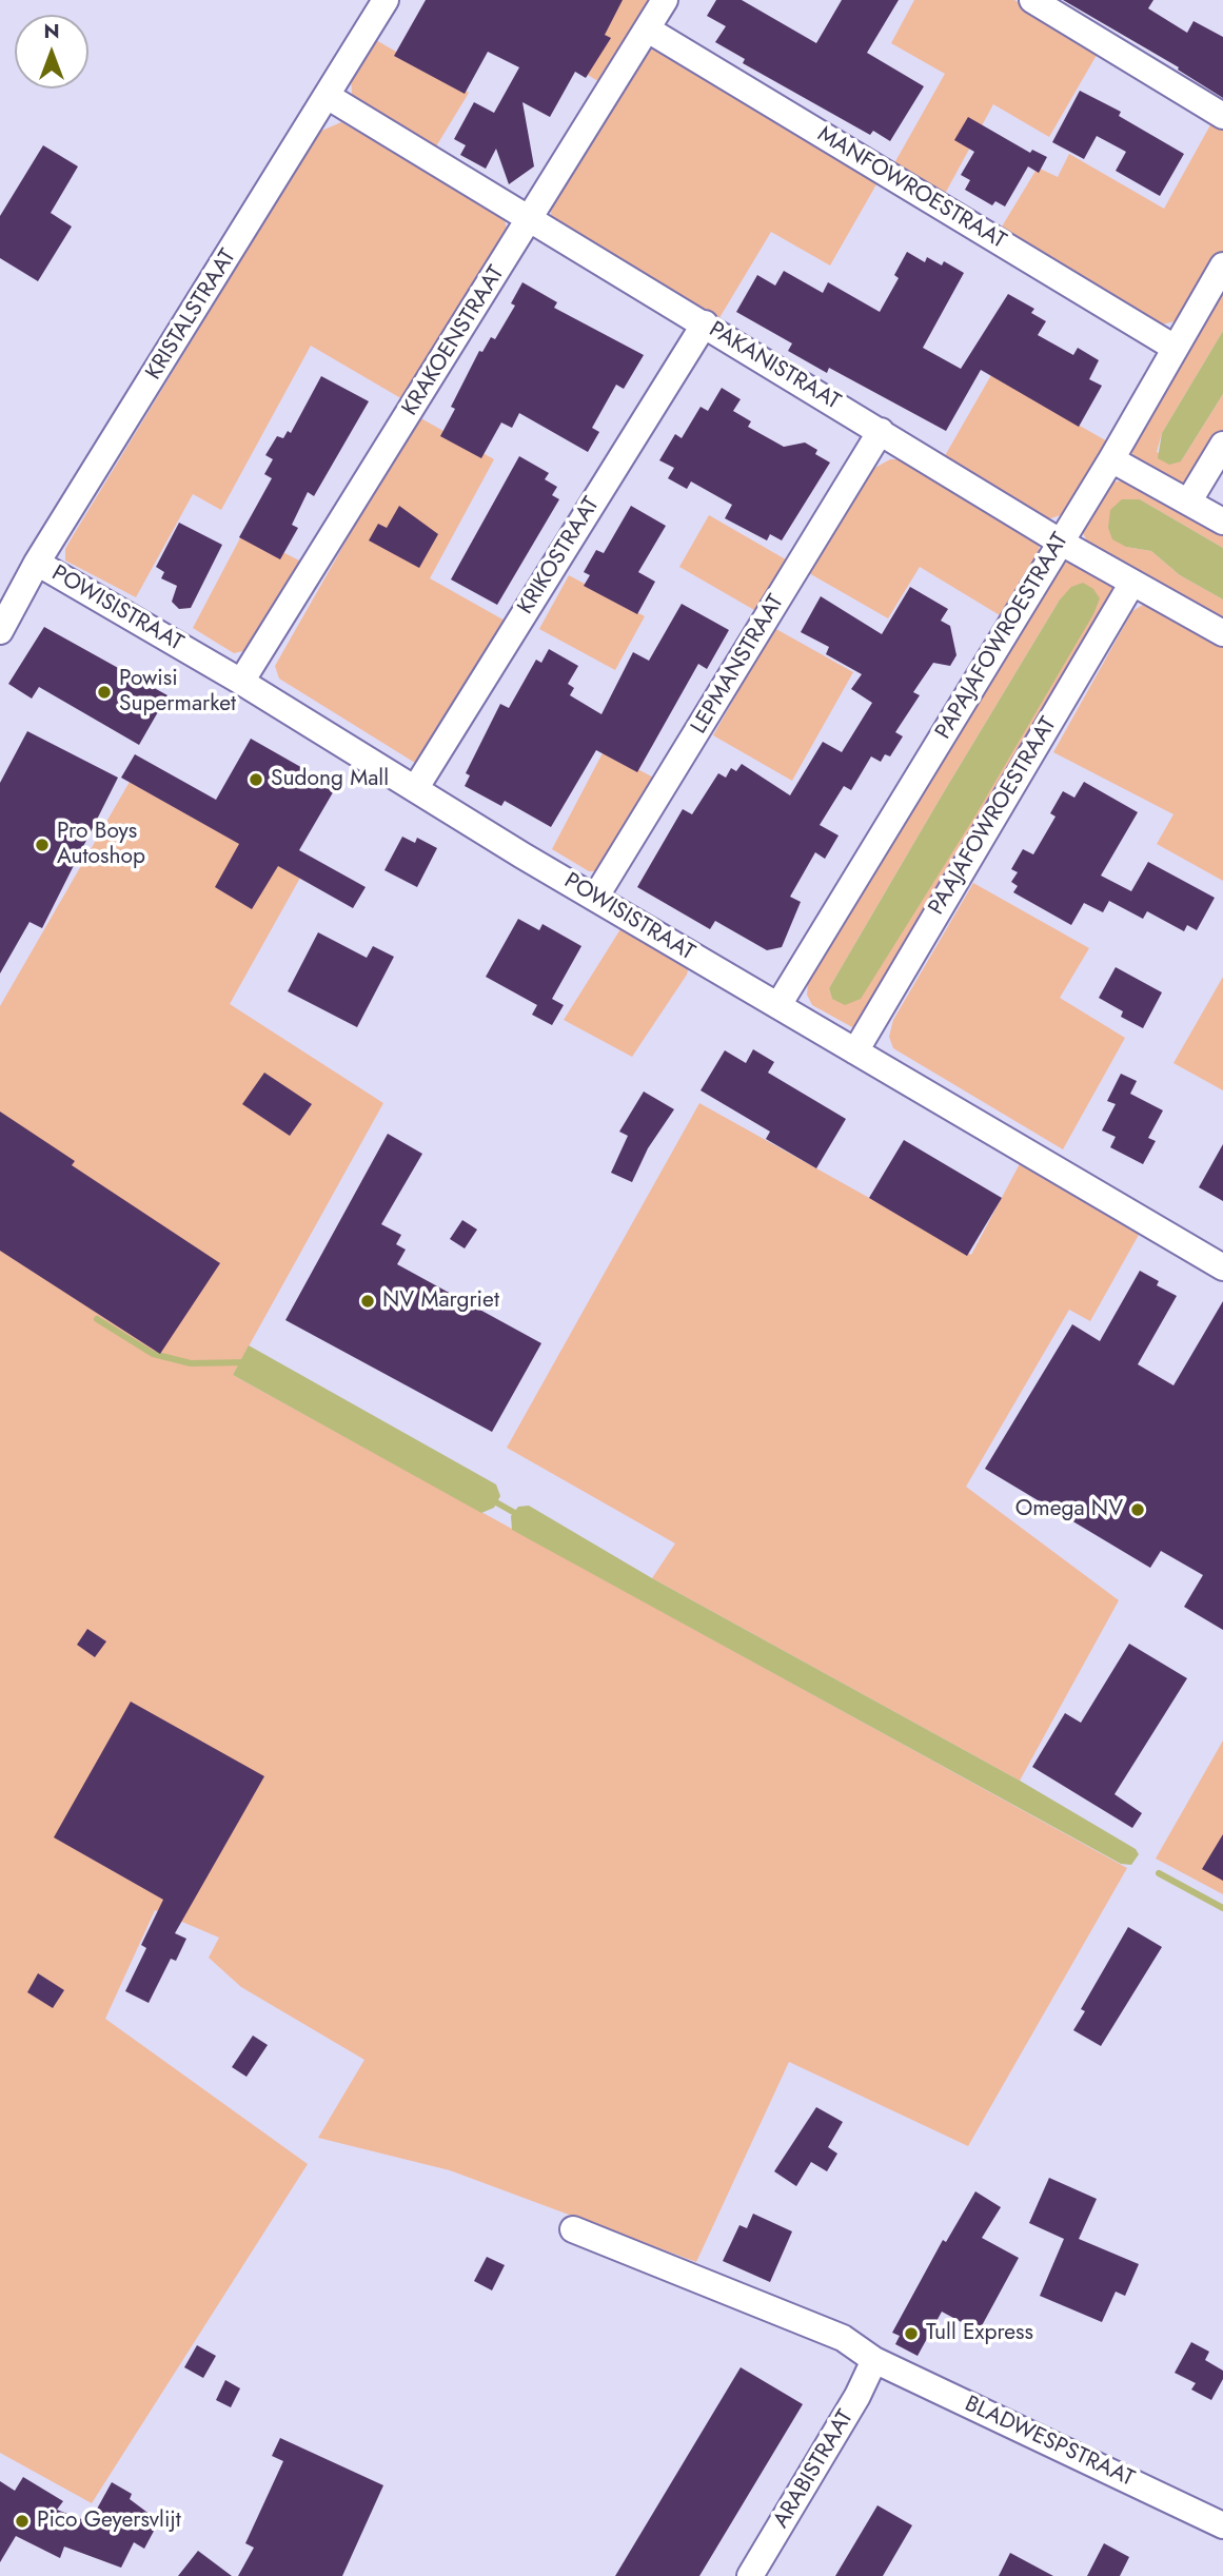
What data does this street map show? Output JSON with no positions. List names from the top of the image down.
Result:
{
  "streets": {
    "street": [
      "MANFOWROESTRAAT",
      "KRISTALSTRAAT",
      "KRAKOENSTRAAT",
      "PAKANISTRAAT",
      "KRIKOSTRAAT",
      "POWISISTRAAT",
      "PAPAJAFOWROESTRAAT",
      "LEPMANSTRAAT",
      "PAAJAFOWROESTRAAT",
      "BLADWESPSTRAAT",
      "ARABISTRAAT"
    ]
  },
  "crossings": [
    ["MANFOWROESTRAAT", "KRAKOENSTRAAT"],
    ["MANFOWROESTRAAT", "PAPAJAFOWROESTRAAT"],
    ["KRISTALSTRAAT", "PAKANISTRAAT"],
    ["KRISTALSTRAAT", "POWISISTRAAT"],
    ["KRAKOENSTRAAT", "PAKANISTRAAT"],
    ["KRAKOENSTRAAT", "POWISISTRAAT"],
    ["PAKANISTRAAT", "KRIKOSTRAAT"],
    ["PAKANISTRAAT", "PAPAJAFOWROESTRAAT"],
    ["PAKANISTRAAT", "LEPMANSTRAAT"],
    ["PAKANISTRAAT", "PAAJAFOWROESTRAAT"],
    ["KRIKOSTRAAT", "POWISISTRAAT"],
    ["POWISISTRAAT", "PAPAJAFOWROESTRAAT"],
    ["POWISISTRAAT", "LEPMANSTRAAT"],
    ["POWISISTRAAT", "PAAJAFOWROESTRAAT"],
    ["BLADWESPSTRAAT", "ARABISTRAAT"]
  ],
  "places": [
    "Powisi Supermarket",
    "Sudong Mall",
    "Pro Boys Autoshop",
    "NV Margriet",
    "Omega NV",
    "Tull Express",
    "Pico Geyersvlijt"
  ],
  "north": "top"
}
